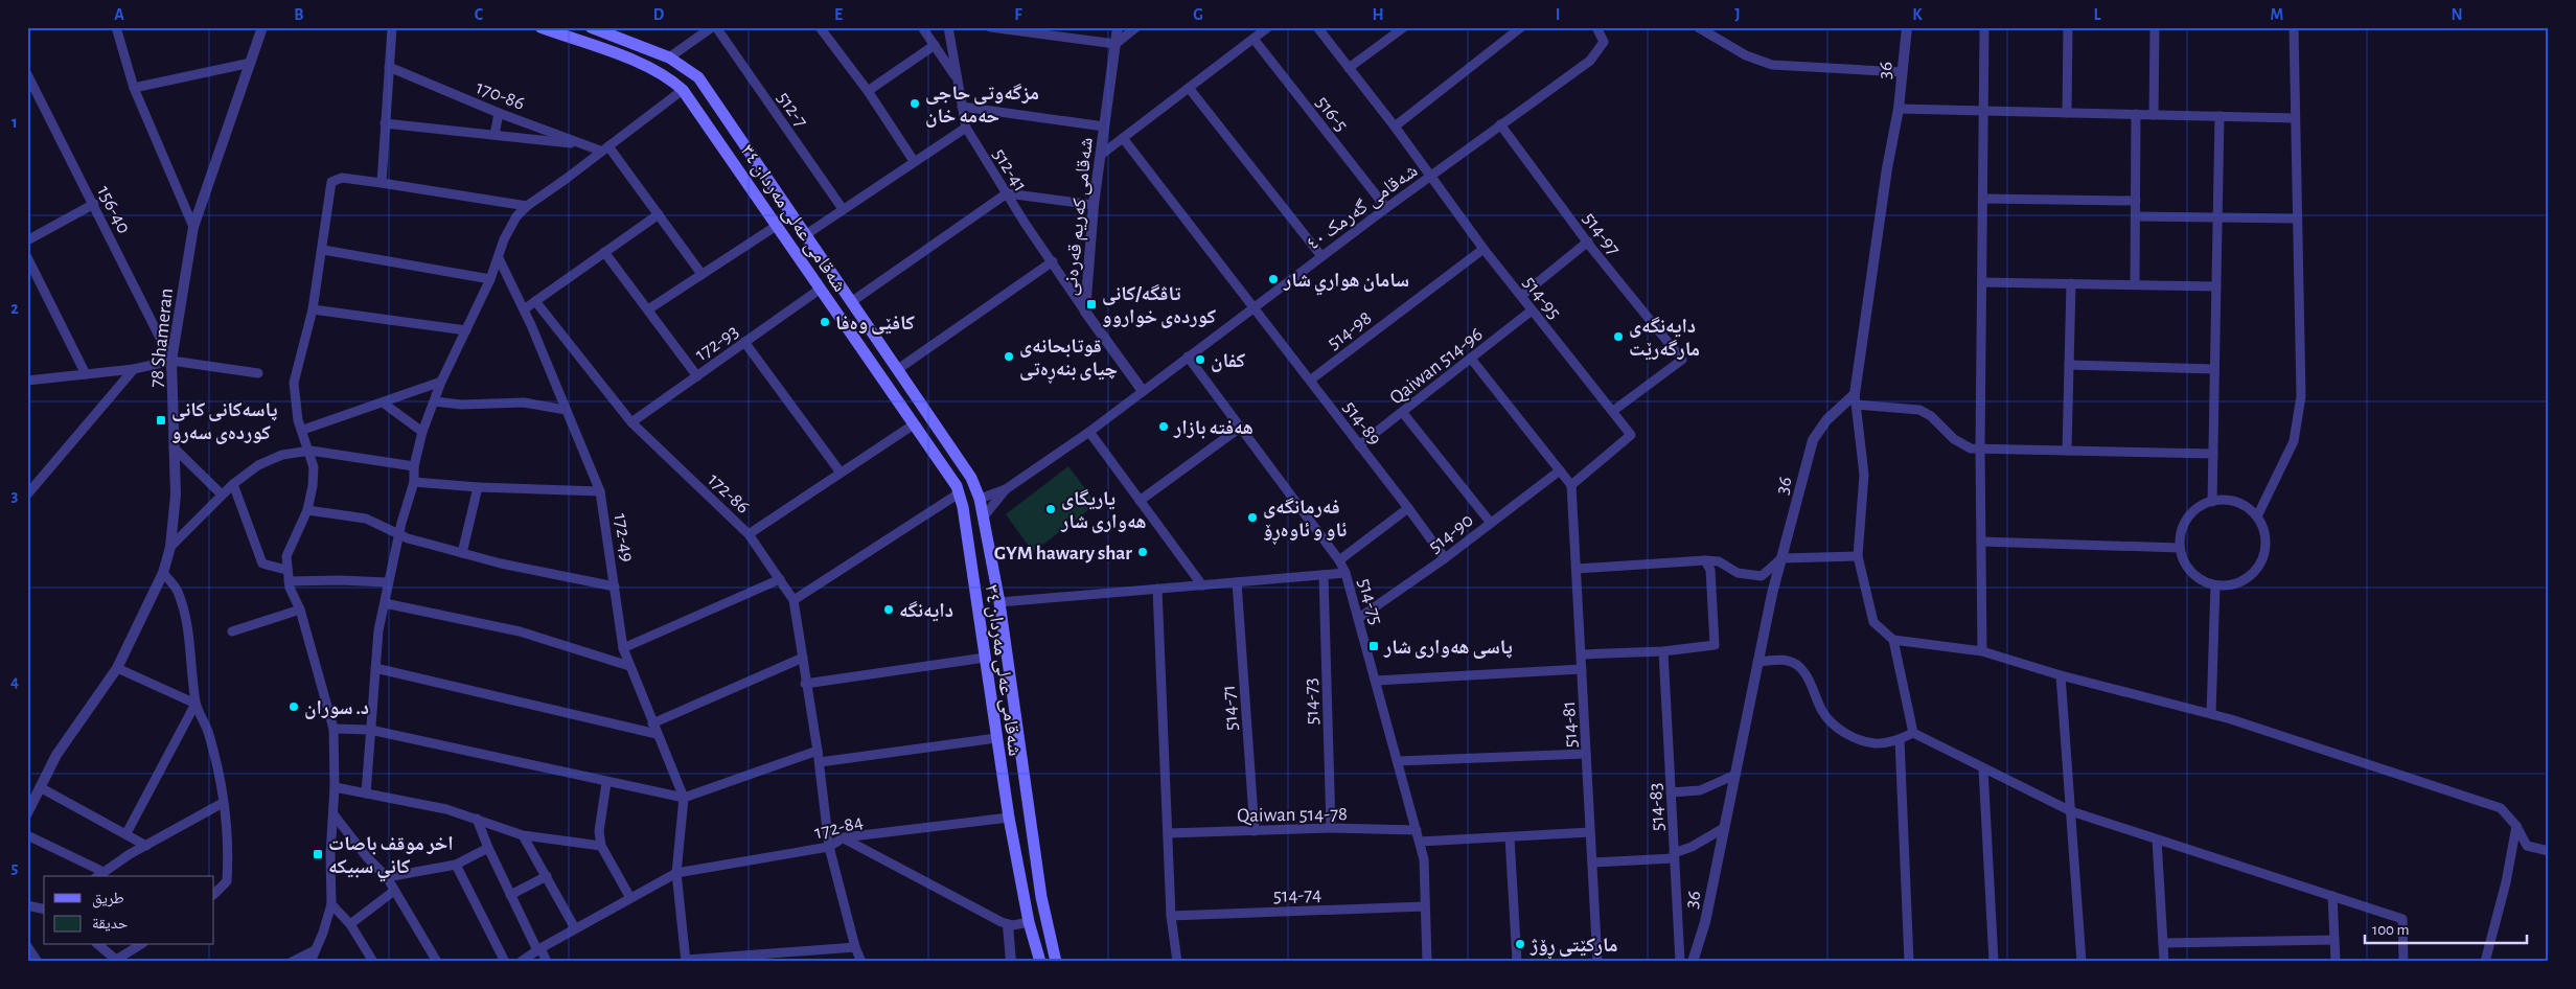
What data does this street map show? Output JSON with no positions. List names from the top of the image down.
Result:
{
  "streets": {
    "main road": ["شەقامی عەلی مەردان ٣٤"],
    "street": [
      "36",
      "170-86",
      "512-7",
      "516-5",
      "512-41",
      "شەقامی گەرمک ٤٠",
      "156-40",
      "شەقامی کەریم قەرەنی",
      "514-97",
      "514-95",
      "514-98",
      "78 Shameran",
      "172-93",
      "Qaiwan 514-96",
      "514-89",
      "172-86",
      "514-90",
      "172-49",
      "514-75",
      "514-73",
      "514-71",
      "514-81",
      "514-83",
      "Qaiwan 514-78",
      "172-84",
      "514-74"
    ]
  },
  "crossings": [
    ["516-5", "شەقامی گەرمک ٤٠"],
    ["512-41", "شەقامی کەریم قەرەنی"],
    ["شەقامی گەرمک ٤٠", "شەقامی کەریم قەرەنی"],
    ["شەقامی گەرمک ٤٠", "شەقامی عەلی مەردان ٣٤"],
    ["شەقامی گەرمک ٤٠", "514-97"],
    ["شەقامی گەرمک ٤٠", "514-95"],
    ["شەقامی گەرمک ٤٠", "514-89"],
    ["شەقامی گەرمک ٤٠", "514-75"],
    ["156-40", "78 Shameran"],
    ["شەقامی عەلی مەردان ٣٤", "172-93"],
    ["شەقامی عەلی مەردان ٣٤", "172-84"],
    ["514-97", "514-95"],
    ["514-95", "514-98"],
    ["514-95", "Qaiwan 514-96"],
    ["514-95", "514-81"],
    ["514-98", "514-89"],
    ["172-93", "172-86"],
    ["Qaiwan 514-96", "514-89"],
    ["514-89", "514-90"],
    ["172-86", "172-84"],
    ["514-90", "514-75"],
    ["514-75", "Qaiwan 514-78"],
    ["514-75", "514-74"],
    ["514-73", "Qaiwan 514-78"],
    ["514-71", "Qaiwan 514-78"]
  ],
  "places": {
    "other": [
      "مزگەوتی حاجی حەمە خان",
      "سامان هواري شار",
      "کافێی وەفا",
      "دایەنگەی مارگەرێت",
      "قوتابحانەی چیای بنەڕەتی",
      "كفان",
      "هەفتە بازار",
      "یاریگای هەواری شار",
      "فەرمانگەی ئاو و ئاوەڕۆ",
      "GYM hawary shar",
      "دایەنگە",
      "د. سوران",
      "مارکێتی ڕۆژ"
    ],
    "transit": [
      "تاڤگە/کانی کوردەی خواروو",
      "پاسەکانی کانی کوردەی سەرو",
      "پاسی هەواری شار",
      "اخر موقف باصات كاني سبيكه"
    ]
  },
  "legend": ["طريق", "حديقة"],
  "scale_bar": "100 m",
  "grid": {
    "columns": [
      "A",
      "B",
      "C",
      "D",
      "E",
      "F",
      "G",
      "H",
      "I",
      "J",
      "K",
      "L",
      "M",
      "N"
    ],
    "rows": [
      "1",
      "2",
      "3",
      "4",
      "5"
    ]
  }
}
